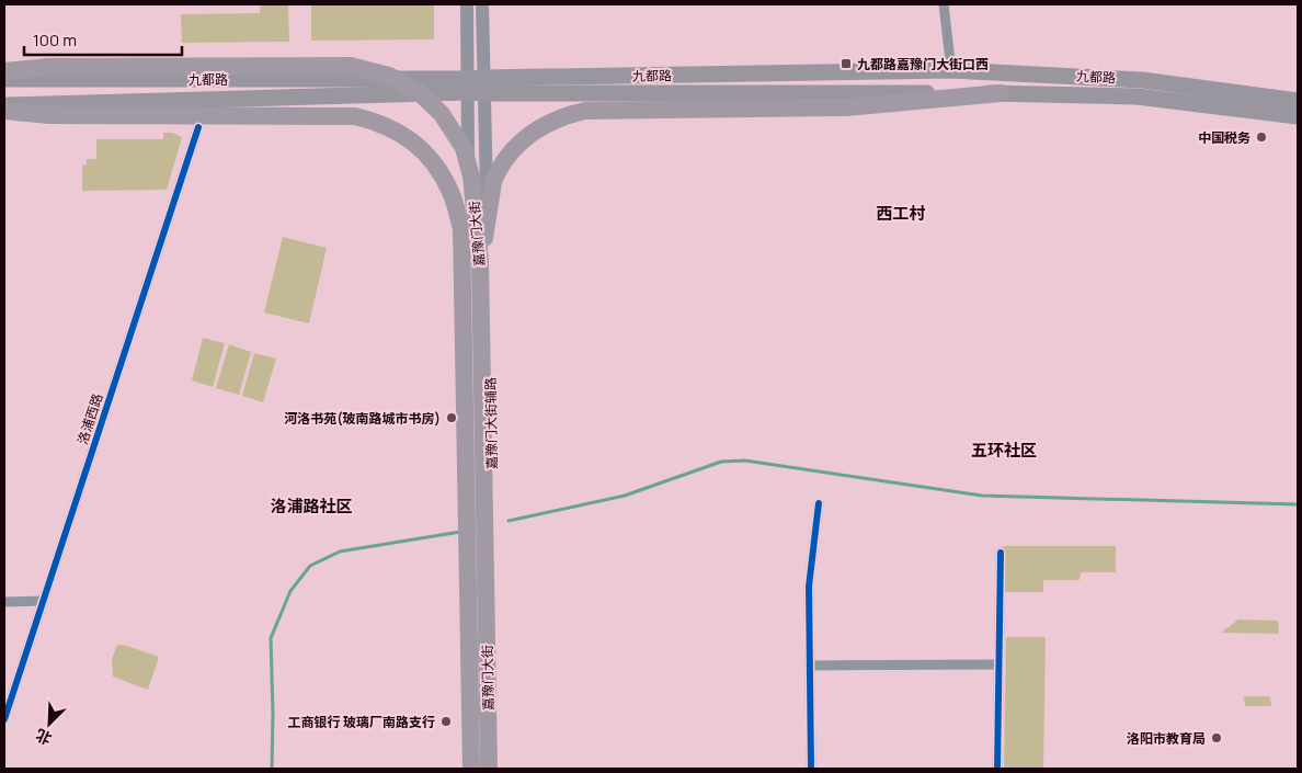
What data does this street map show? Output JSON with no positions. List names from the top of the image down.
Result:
{
  "streets": {
    "highway": ["嘉豫门大街"],
    "main road": ["九都路", "嘉豫门大街辅路"],
    "street": ["洛浦西路"]
  },
  "crossings": [
    ["九都路", "嘉豫门大街辅路"],
    ["嘉豫门大街", "嘉豫门大街辅路"]
  ],
  "districts": ["西工村", "五环社区", "洛浦路社区"],
  "places": {
    "transit": ["九都路嘉豫门大街口西"],
    "other": [
      "中国税务",
      "河洛书苑(玻南路城市书房)",
      "工商银行 玻璃厂南路支行",
      "洛阳市教育局"
    ]
  },
  "scale_bar": "100 m",
  "north": "bottom left"
}
